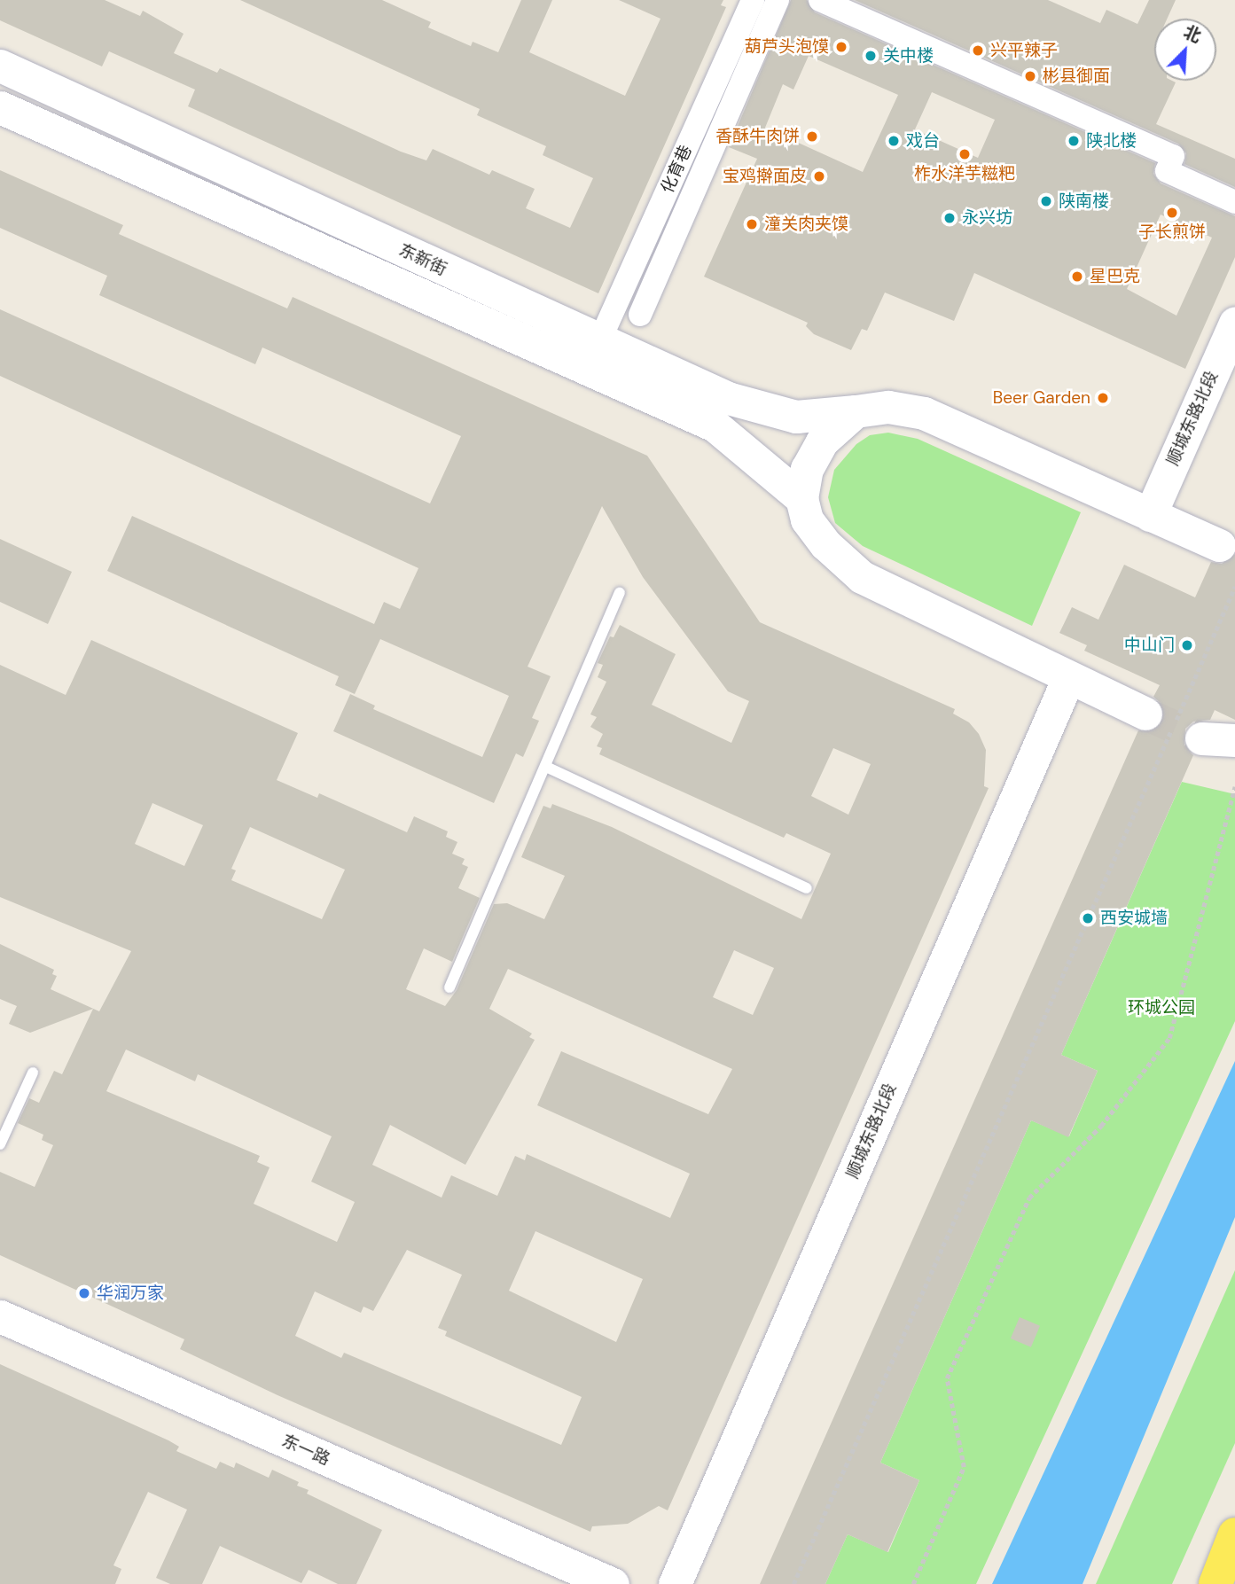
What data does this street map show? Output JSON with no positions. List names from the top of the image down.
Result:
{
  "streets": {
    "main road": ["东新街", "顺城东路北段", "东一路"],
    "street": ["化育巷"]
  },
  "crossings": [
    ["化育巷", "东新街"],
    ["东新街", "顺城东路北段"]
  ],
  "parks": ["环城公园"],
  "places": [
    "葫芦头泡馍",
    "兴平辣子",
    "关中楼",
    "彬县御面",
    "香酥牛肉饼",
    "戏台",
    "陕北楼",
    "柞水洋芋糍粑",
    "宝鸡擀面皮",
    "陕南楼",
    "子长煎饼",
    "永兴坊",
    "潼关肉夹馍",
    "星巴克",
    "Beer Garden",
    "中山门",
    "西安城墙",
    "华润万家"
  ],
  "north": "top right"
}
